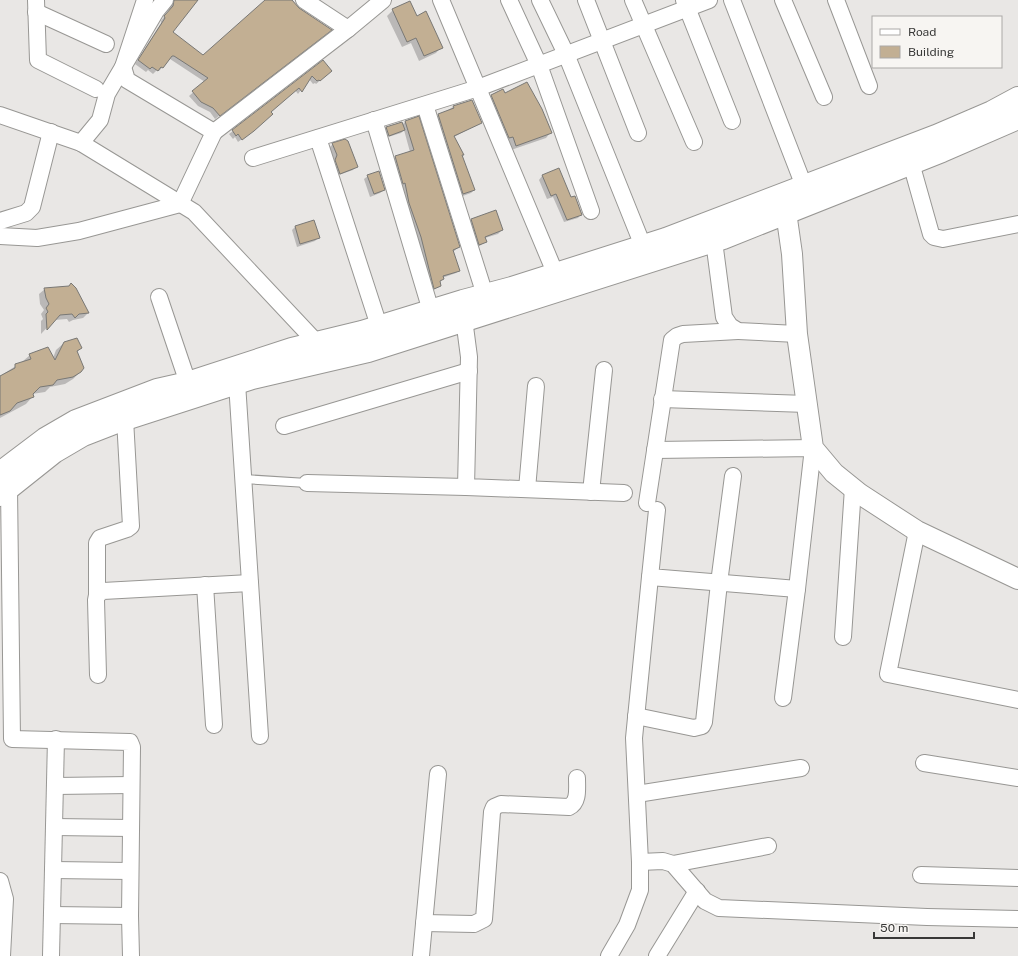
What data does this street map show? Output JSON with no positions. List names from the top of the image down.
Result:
{
  "legend": ["Road", "Building"],
  "scale_bar": "50 m"
}
